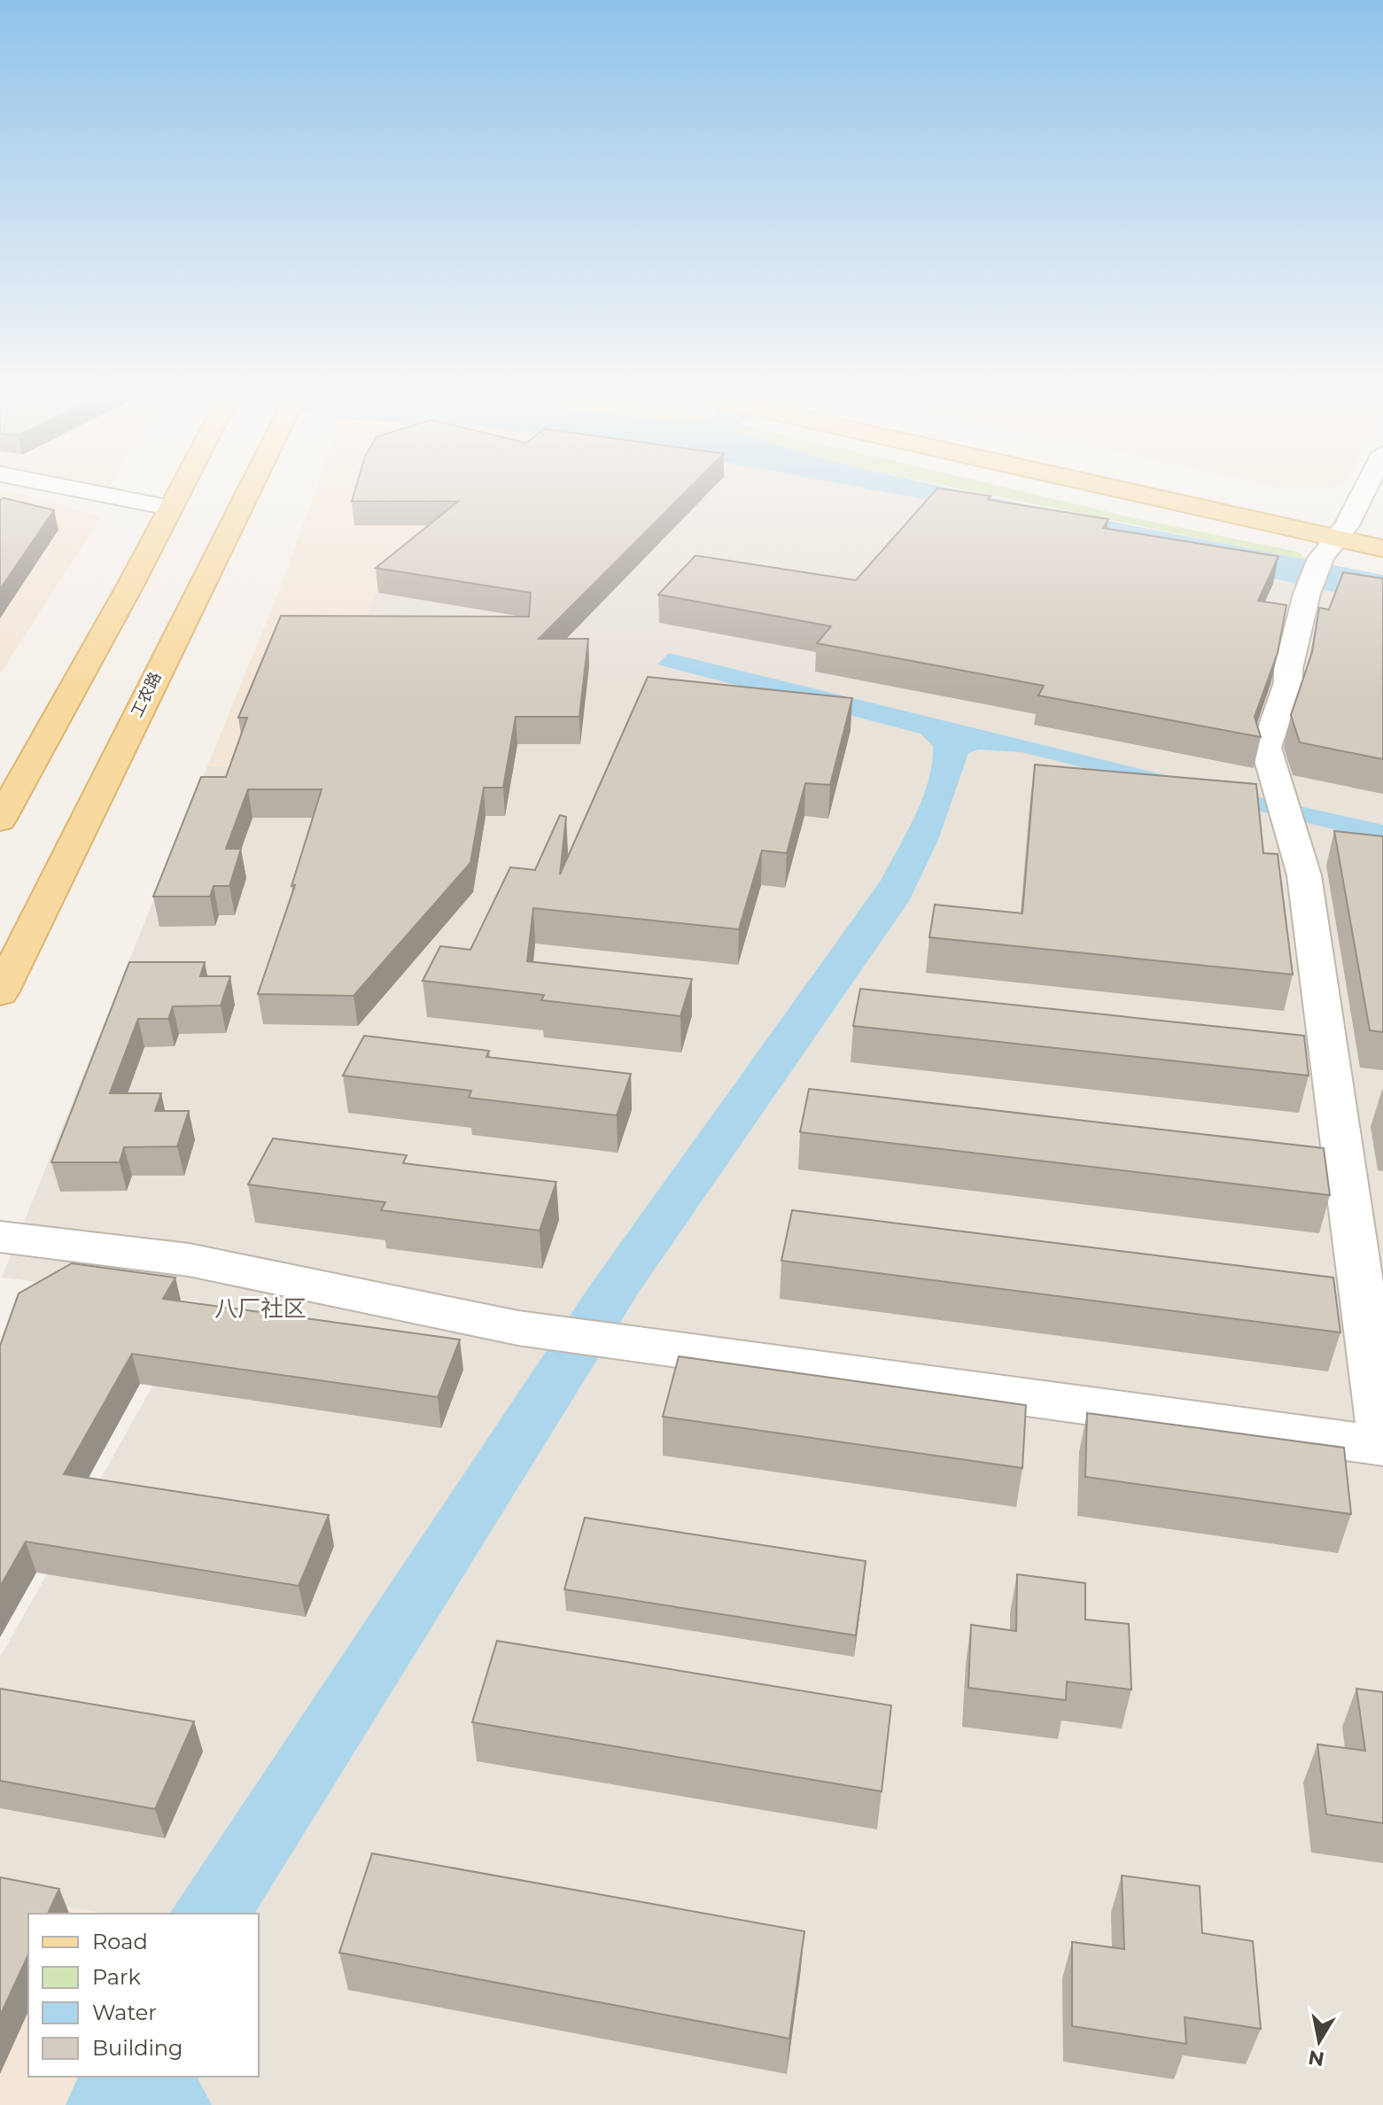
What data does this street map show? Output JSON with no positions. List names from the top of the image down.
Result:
{
  "streets": {
    "main road": ["工农路"]
  },
  "districts": ["八厂社区"],
  "legend": [
    "Road",
    "Park",
    "Water",
    "Building"
  ],
  "north": "bottom"
}
